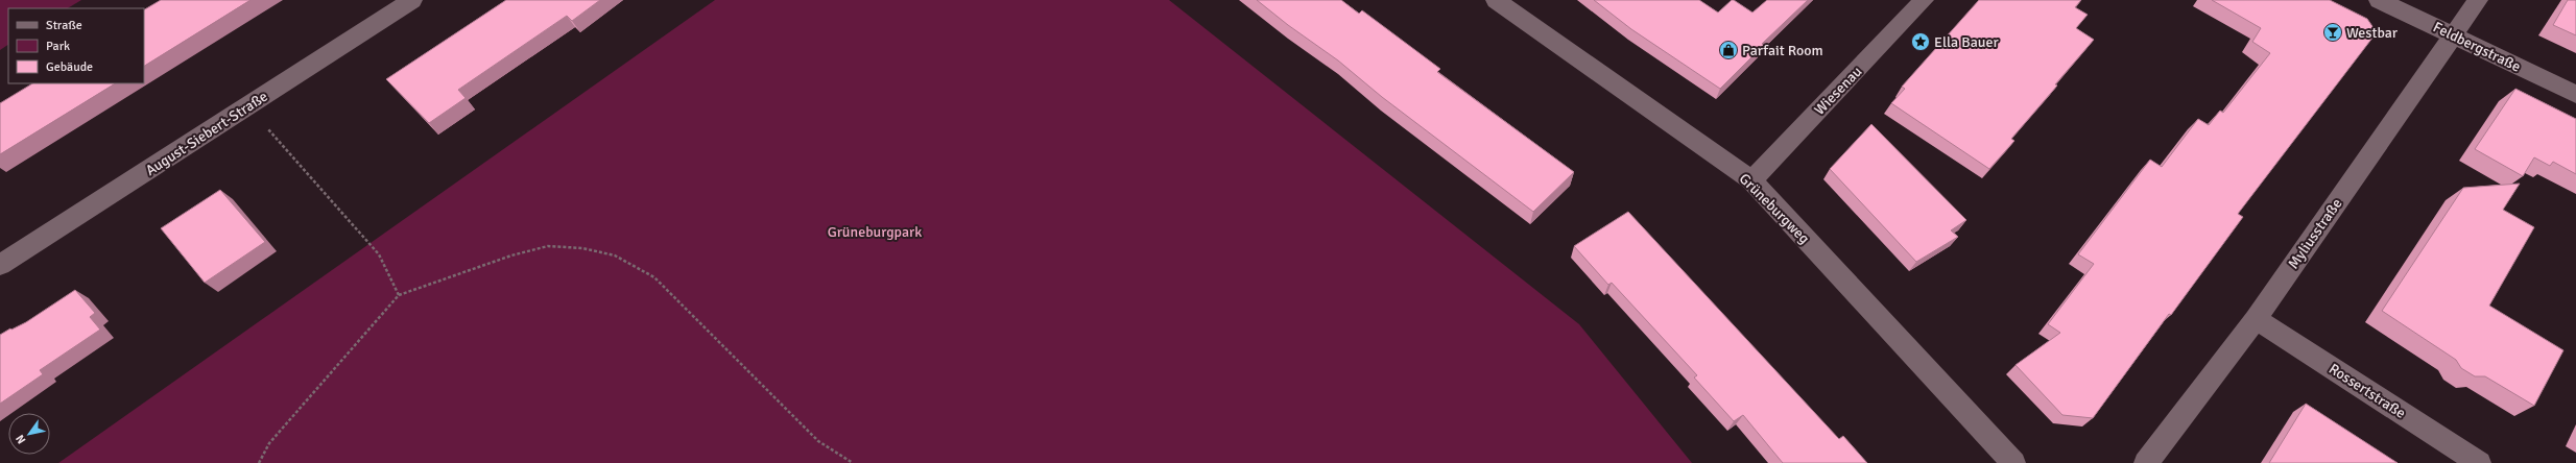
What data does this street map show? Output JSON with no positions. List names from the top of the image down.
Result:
{
  "streets": {
    "street": [
      "Feldbergstraße",
      "Wiesenau",
      "August-Siebert-Straße",
      "Grüneburgweg",
      "Myliusstraße",
      "Rossertstraße"
    ]
  },
  "crossings": [
    ["Feldbergstraße", "Myliusstraße"],
    ["Wiesenau", "Grüneburgweg"],
    ["Myliusstraße", "Rossertstraße"]
  ],
  "parks": ["Grüneburgpark"],
  "places": {
    "bar": ["Westbar"],
    "place": ["Ella Bauer"],
    "shop": ["Parfait Room"]
  },
  "legend": ["Straße", "Park", "Gebäude"],
  "north": "bottom left"
}
